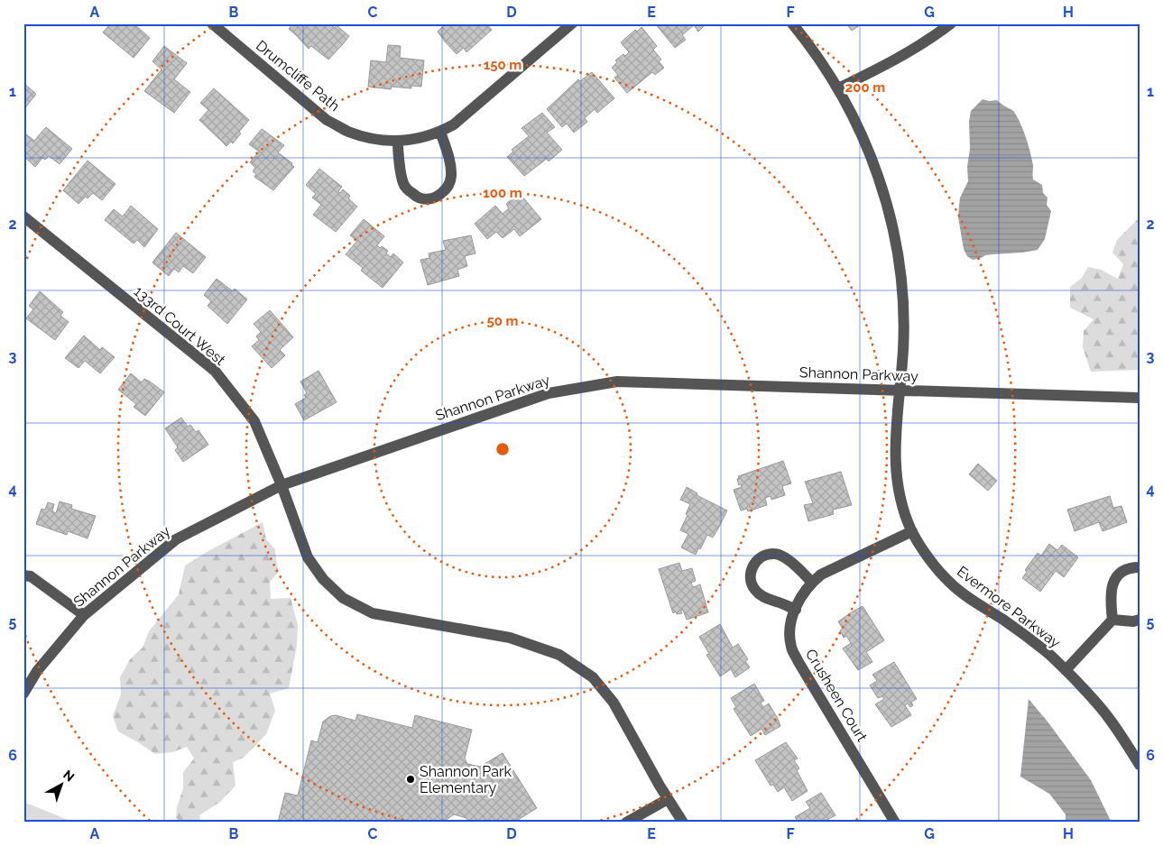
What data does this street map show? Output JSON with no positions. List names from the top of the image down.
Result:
{
  "streets": {
    "street": [
      "Drumcliffe Path",
      "133rd Court West",
      "Shannon Parkway",
      "Evermore Parkway",
      "Crusheen Court"
    ]
  },
  "crossings": [
    ["133rd Court West", "Shannon Parkway"],
    ["Shannon Parkway", "Evermore Parkway"],
    ["Evermore Parkway", "Crusheen Court"]
  ],
  "places": ["Shannon Park Elementary"],
  "north": "top right",
  "grid": {
    "columns": [
      "A",
      "B",
      "C",
      "D",
      "E",
      "F",
      "G",
      "H"
    ],
    "rows": [
      "1",
      "2",
      "3",
      "4",
      "5",
      "6"
    ]
  },
  "rings": [
    "150 m",
    "200 m",
    "100 m",
    "50 m"
  ]
}
